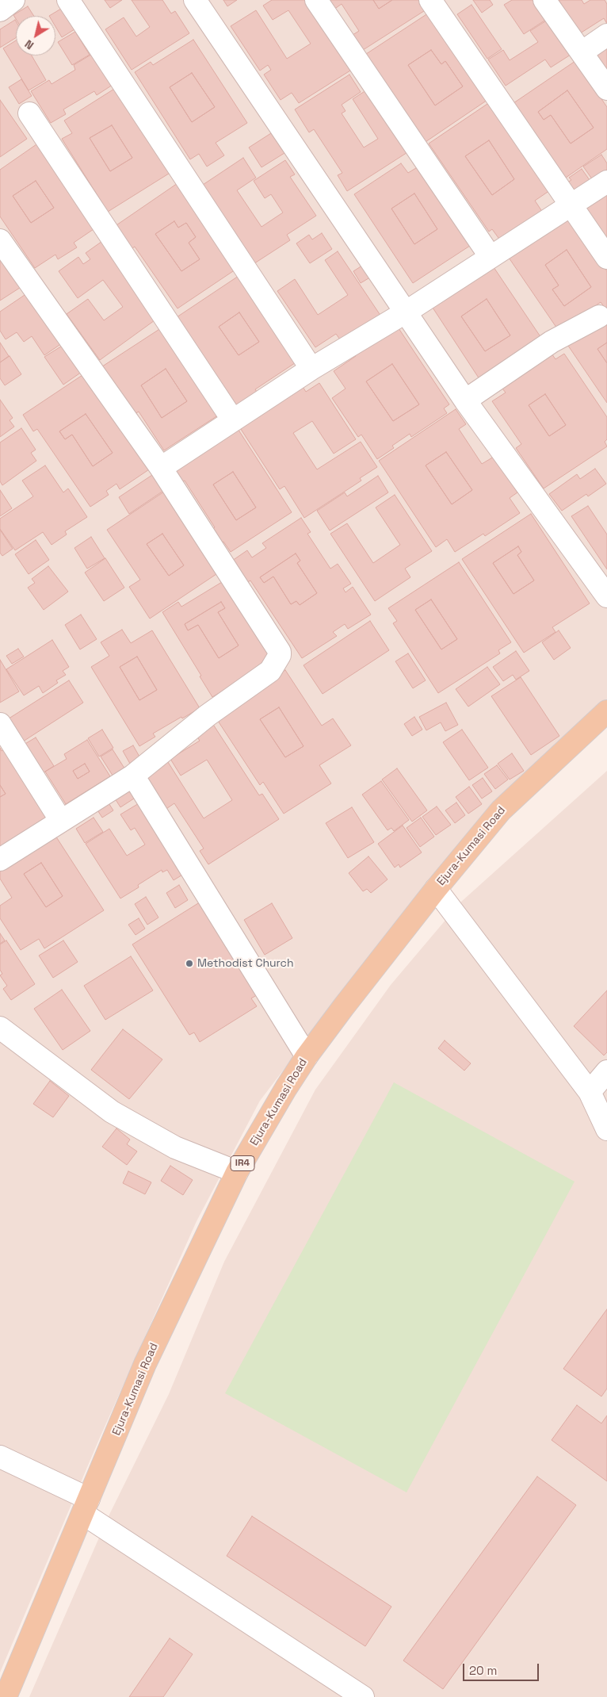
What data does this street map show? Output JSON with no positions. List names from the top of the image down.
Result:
{
  "streets": {
    "main road": ["Ejura-Kumasi Road", "IR4"]
  },
  "places": ["Methodist Church"],
  "scale_bar": "20 m",
  "north": "bottom left"
}
